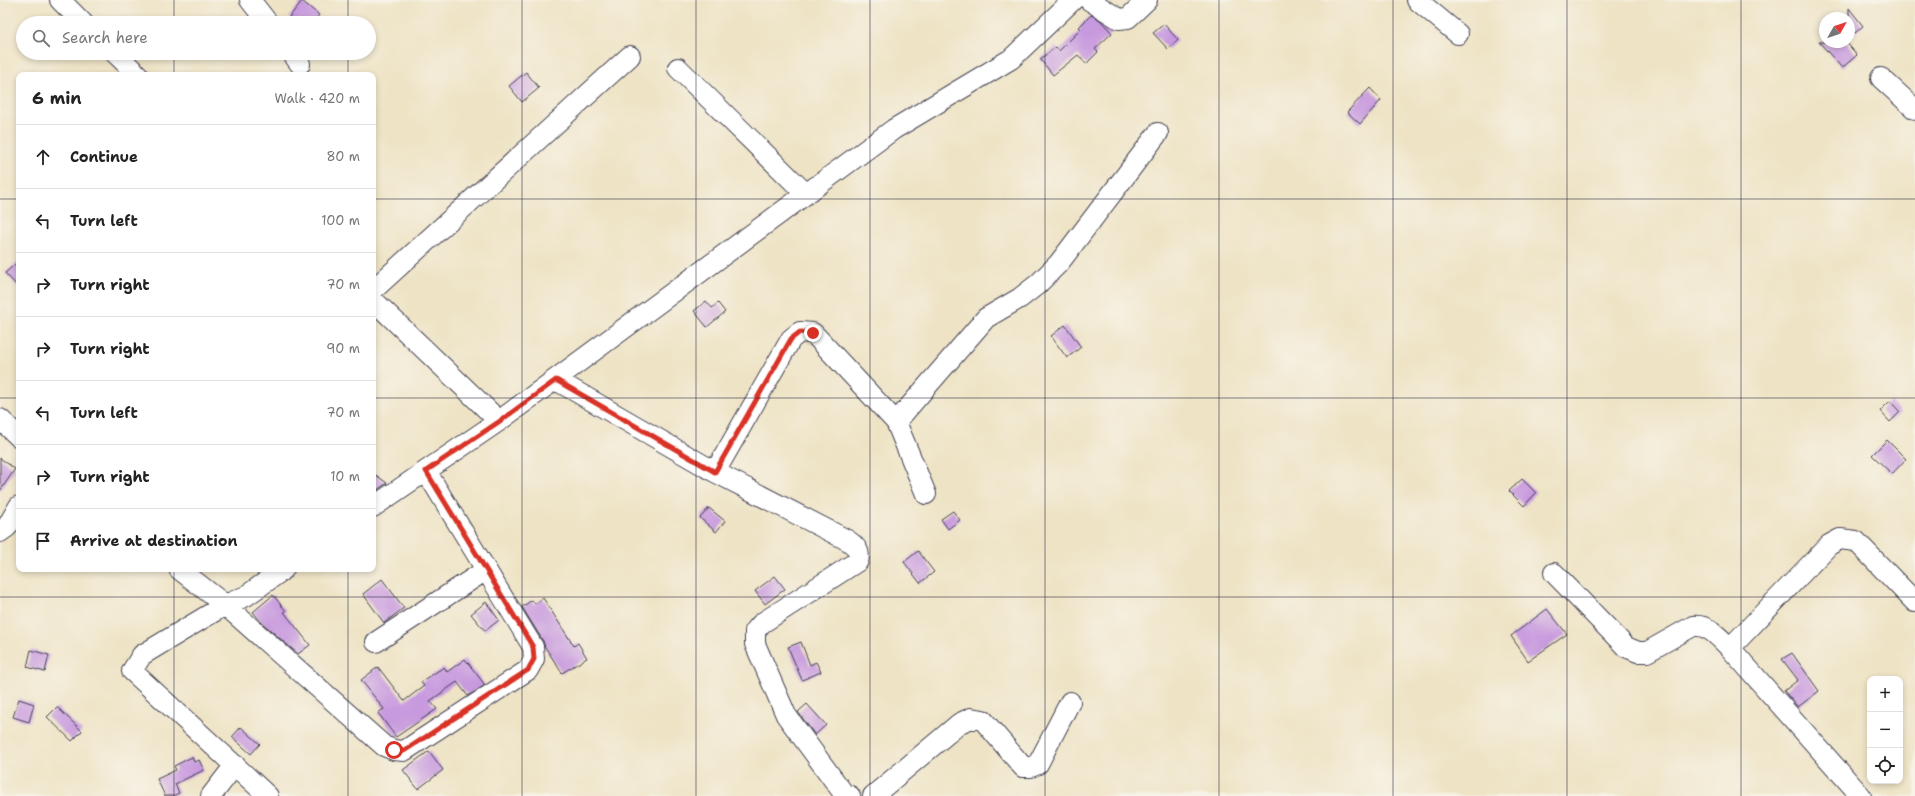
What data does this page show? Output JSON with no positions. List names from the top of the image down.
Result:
{
  "north": "top right",
  "page": {
    "search": "Search here",
    "heading": ["6 min", "Walk · 420 m"],
    "list": [
      ["Continue", "80 m"],
      ["Turn left", "100 m"],
      ["Turn right", "70 m"],
      ["Turn right", "90 m"],
      ["Turn left", "70 m"],
      ["Turn right", "10 m"],
      "Arrive at destination"
    ],
    "map_buttons": ["+", "−"]
  }
}
